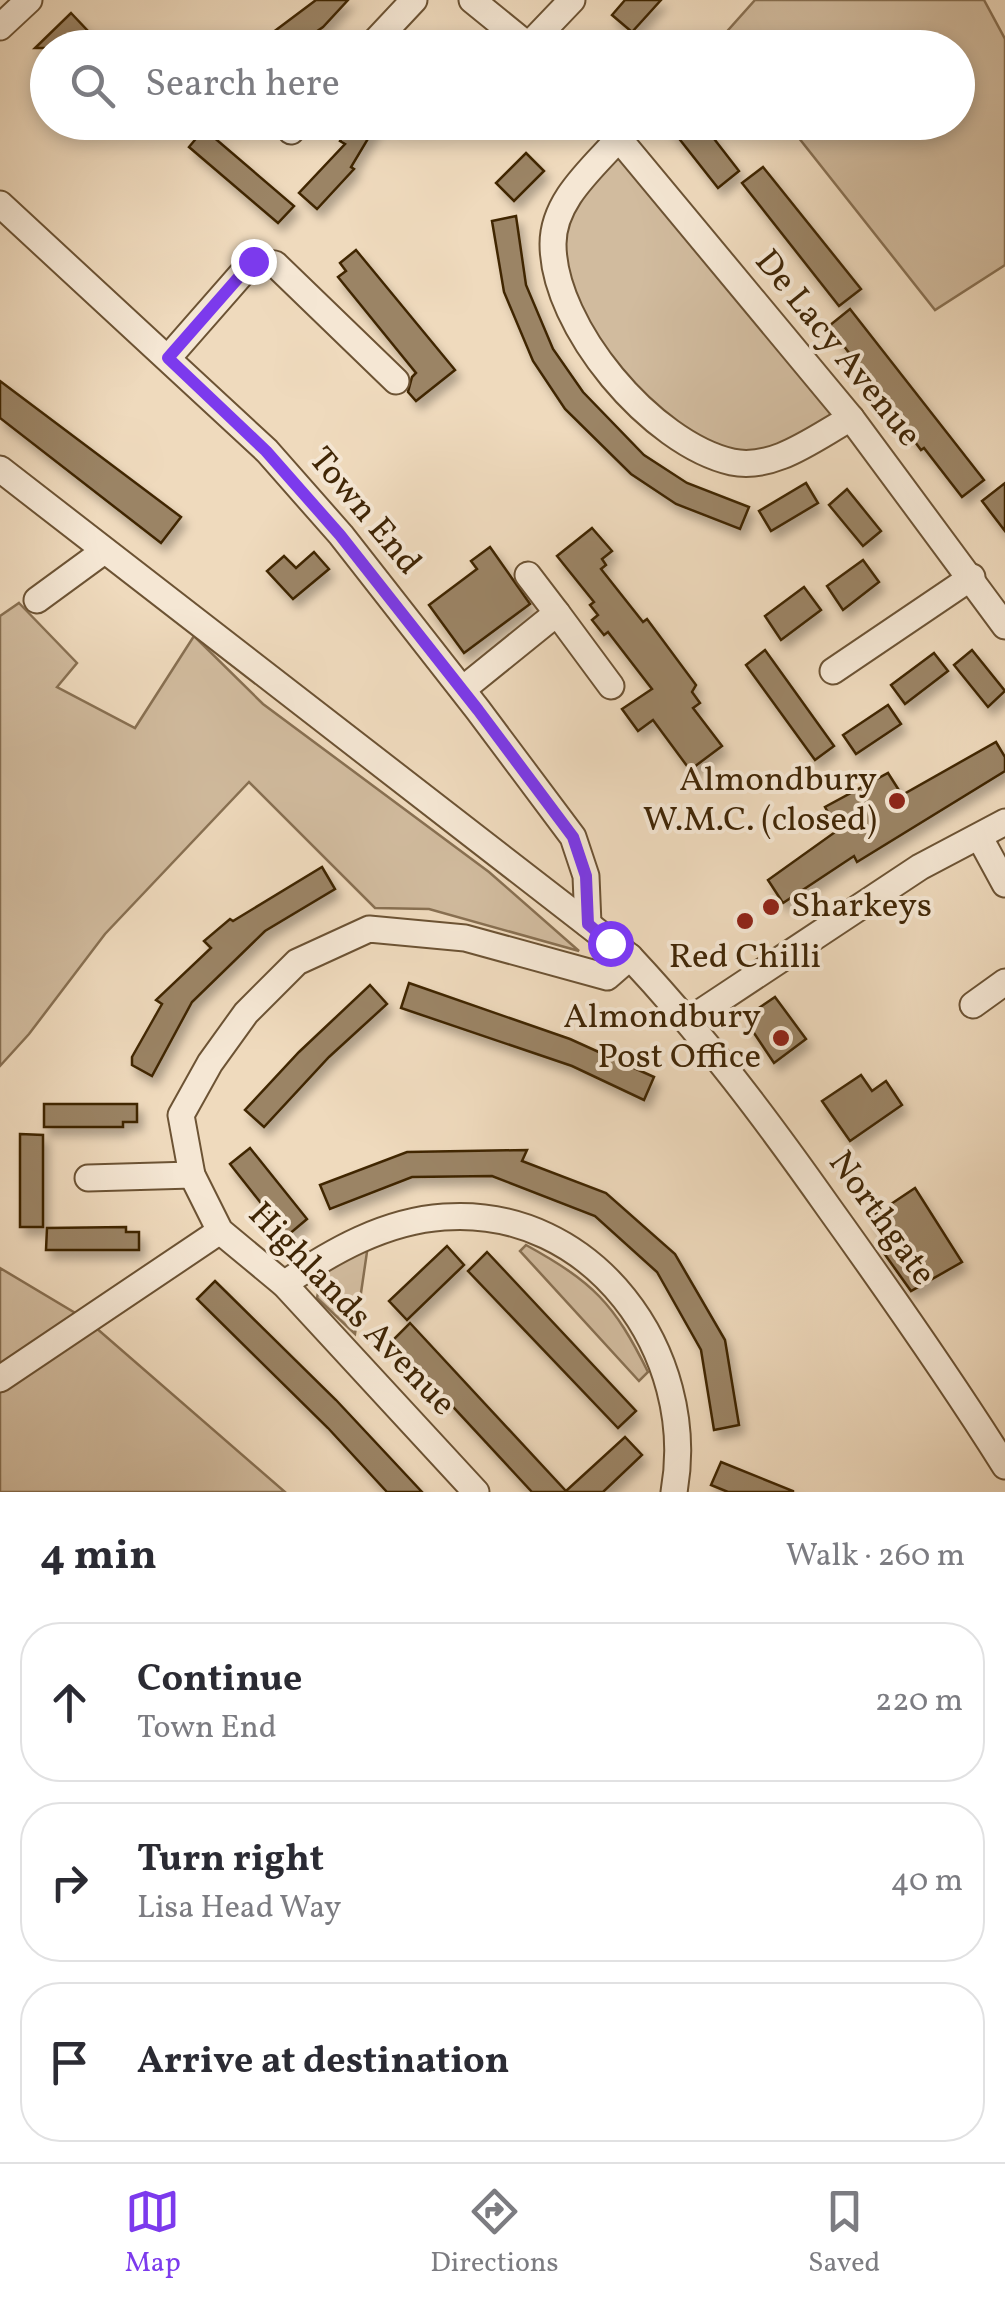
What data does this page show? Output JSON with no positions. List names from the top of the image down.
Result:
{
  "streets": {
    "street": [
      "De Lacy Avenue",
      "Town End",
      "Northgate",
      "Highlands Avenue"
    ]
  },
  "crossings": [
    ["Town End", "Northgate"],
    ["Northgate", "Highlands Avenue"]
  ],
  "places": [
    "Almondbury W.M.C. (closed)",
    "Sharkeys",
    "Red Chilli",
    "Almondbury Post Office"
  ],
  "page": {
    "search": "Search here",
    "heading": ["4 min", "Walk · 260 m"],
    "list": [
      ["Continue", "Town End", "220 m"],
      ["Turn right", "Lisa Head Way", "40 m"],
      "Arrive at destination"
    ],
    "nav": ["Map", "Directions", "Saved"]
  }
}
